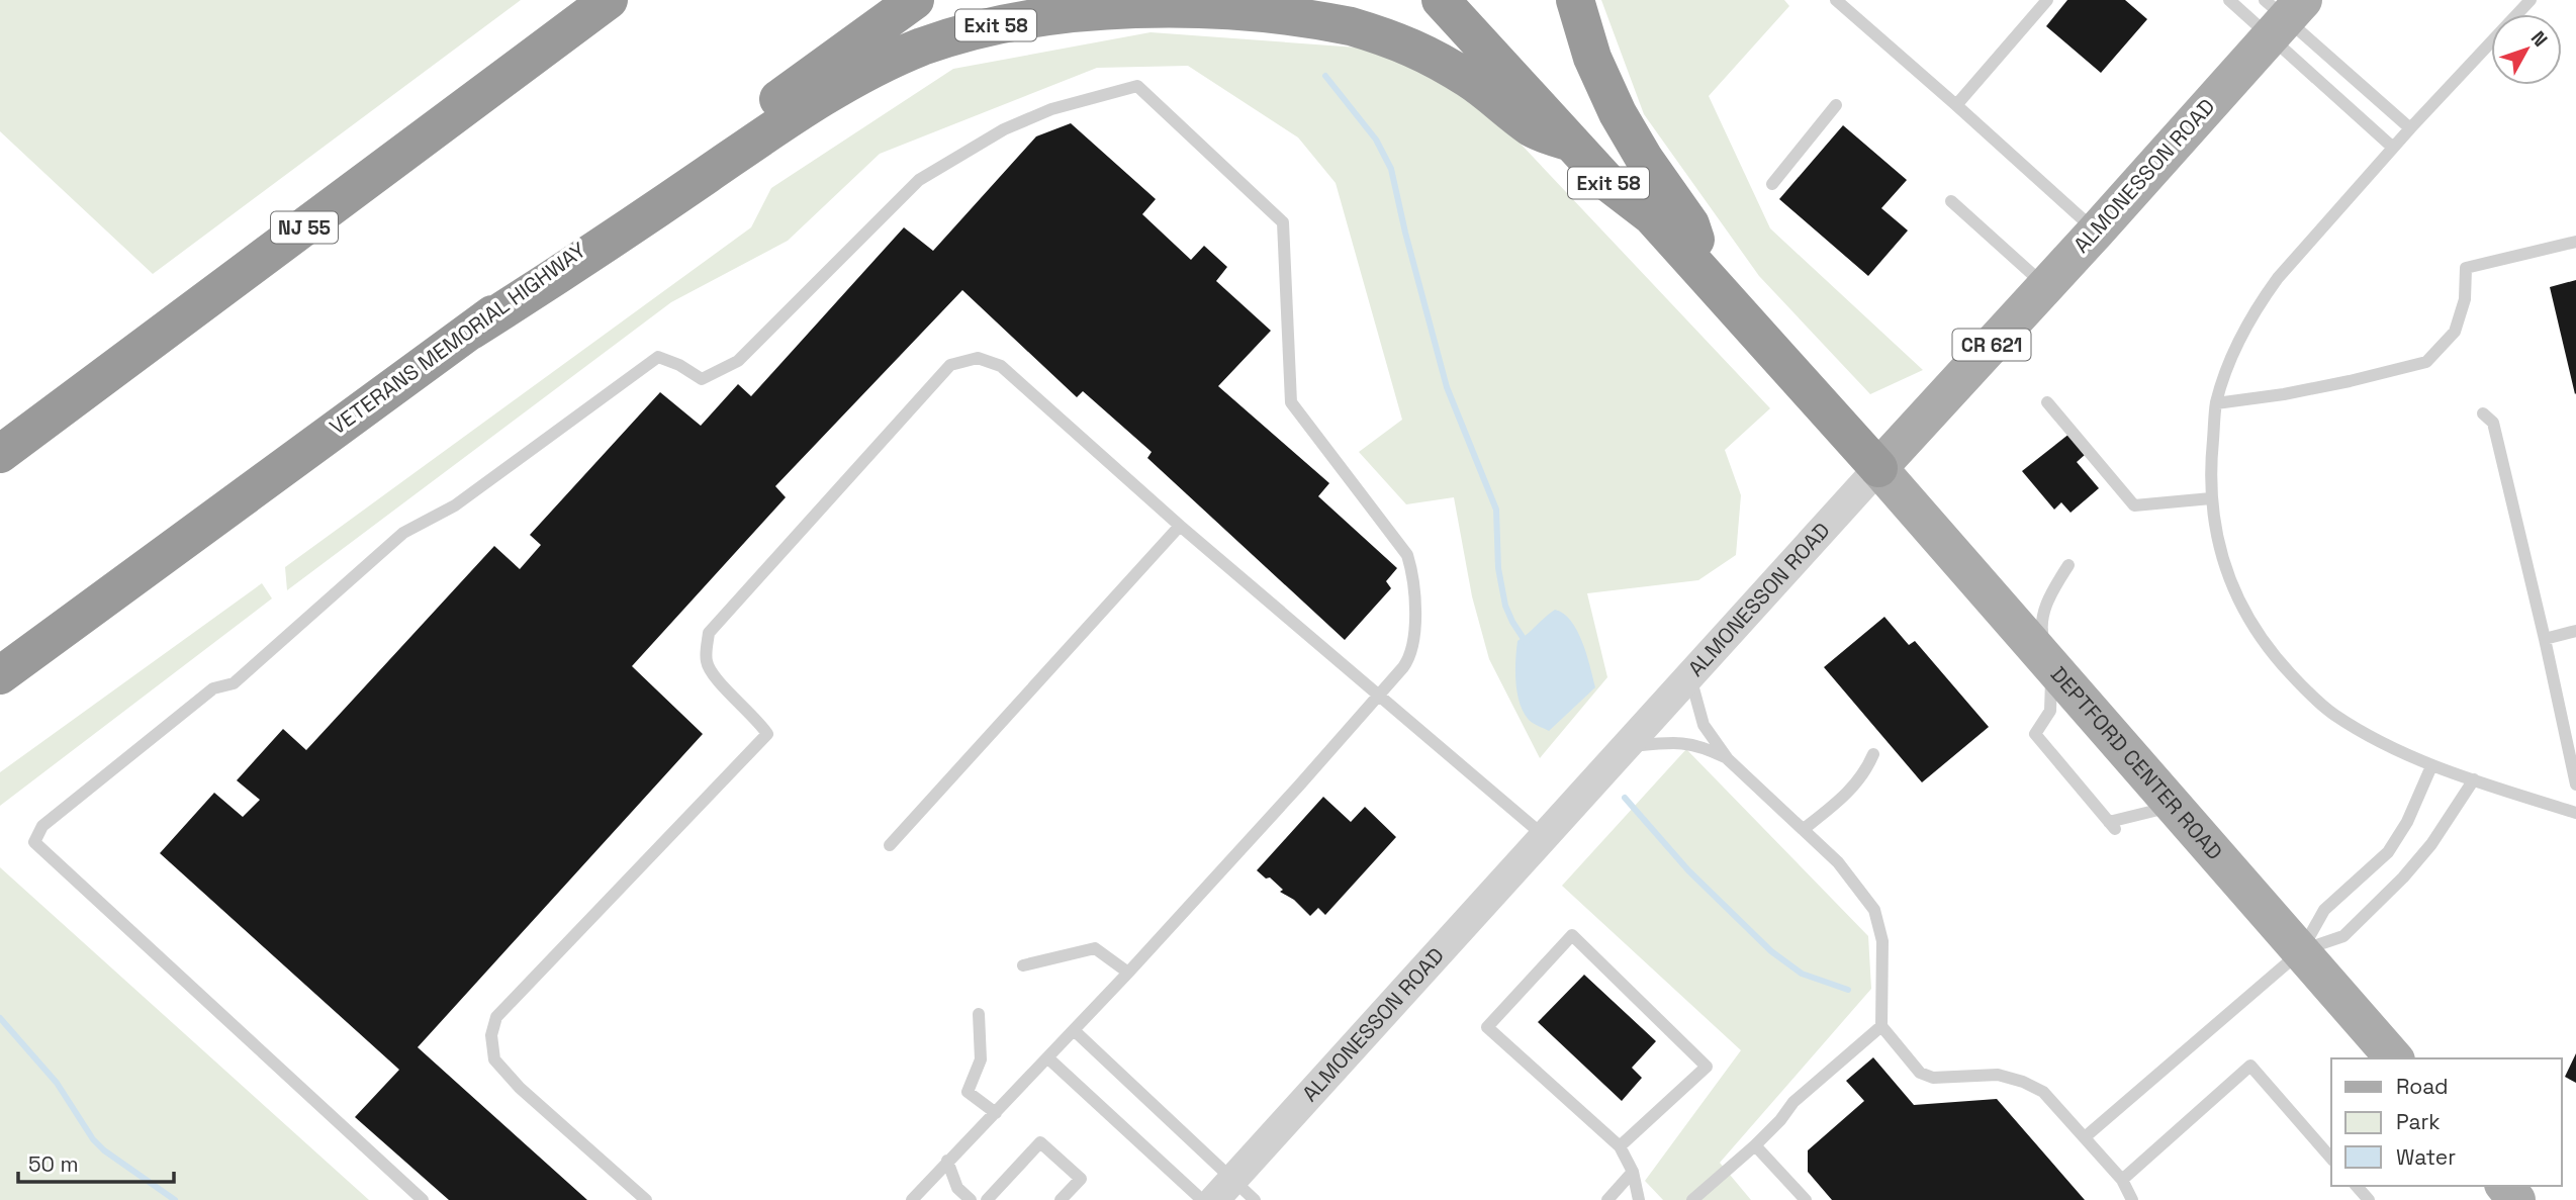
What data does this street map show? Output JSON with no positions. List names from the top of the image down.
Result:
{
  "streets": {
    "highway": ["Exit 58", "NJ 55", "VETERANS MEMORIAL HIGHWAY"],
    "main road": ["ALMONESSON ROAD", "CR 621", "DEPTFORD CENTER ROAD"]
  },
  "crossings": [
    ["Exit 58", "VETERANS MEMORIAL HIGHWAY"],
    ["ALMONESSON ROAD", "DEPTFORD CENTER ROAD"]
  ],
  "legend": ["Road", "Park", "Water"],
  "scale_bar": "50 m",
  "north": "top right"
}
